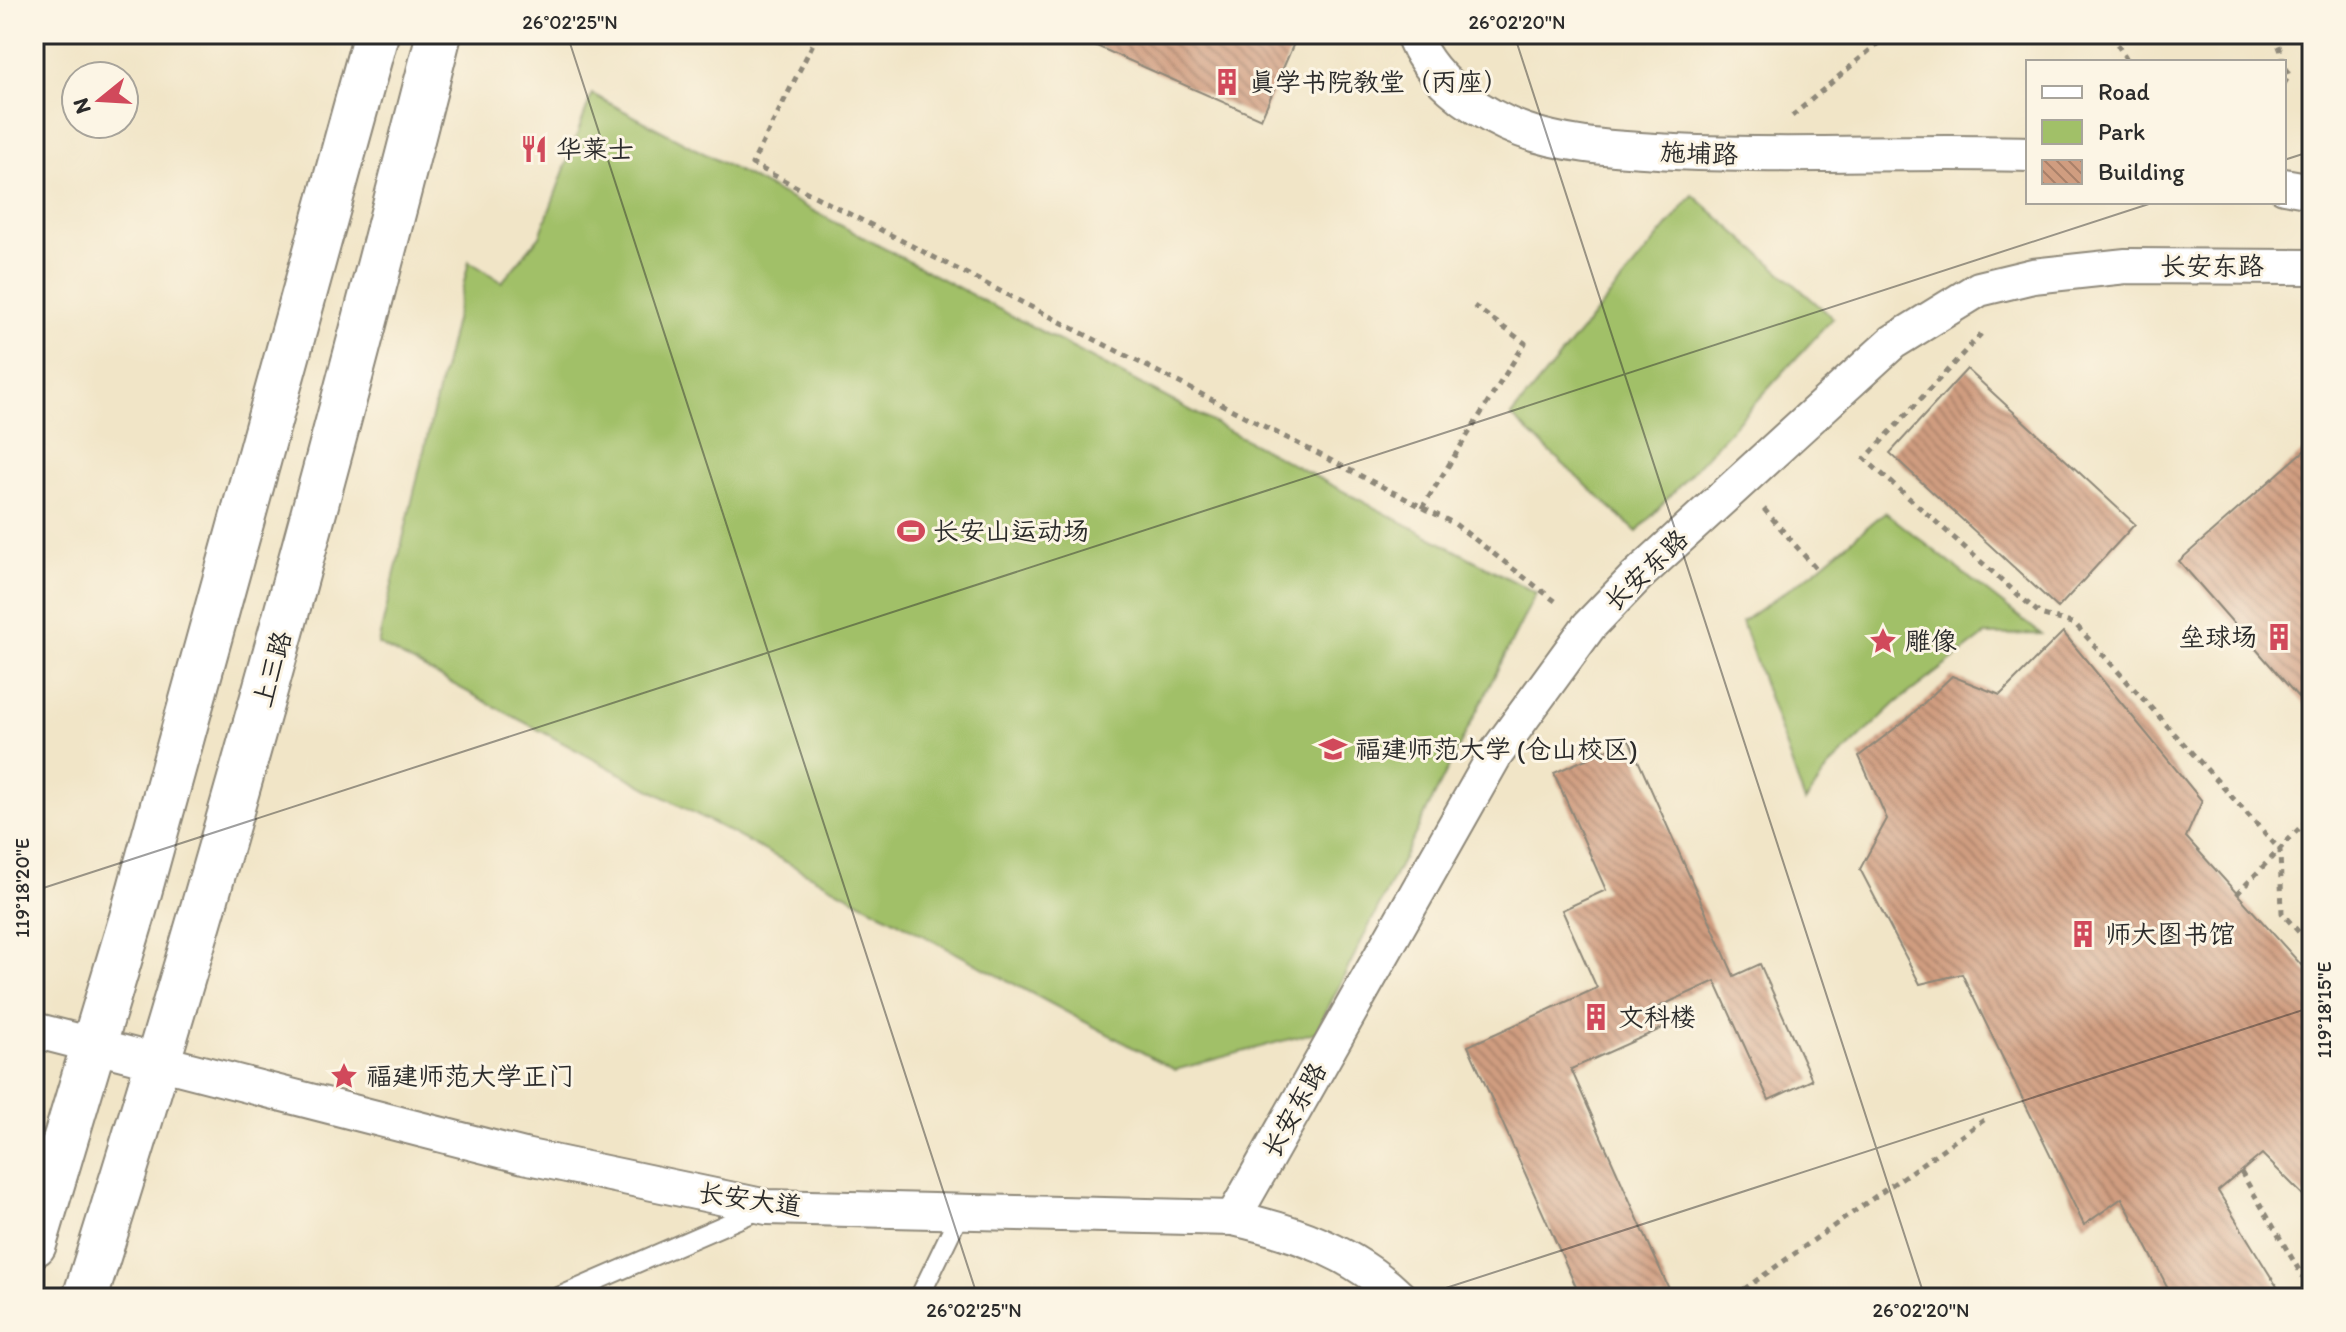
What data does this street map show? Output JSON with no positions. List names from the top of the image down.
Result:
{
  "streets": {
    "main road": ["上三路"],
    "street": ["施埔路", "长安东路", "长安大道"]
  },
  "crossings": [
    ["长安东路", "长安大道"],
    ["上三路", "长安大道"]
  ],
  "places": {
    "building": [
      "真学书院教堂（丙座）",
      "垒球场",
      "师大图书馆",
      "文科楼"
    ],
    "restaurant": ["华莱士"],
    "sports": ["长安山运动场"],
    "place": ["雕像", "福建师范大学正门"],
    "school or university": ["福建师范大学 (仓山校区)"]
  },
  "legend": ["Road", "Park", "Building"],
  "north": "left",
  "coordinates": [
    "26°02'25\"N",
    "26°02'20\"N",
    "119°18'20\"E",
    "119°18'15\"E"
  ]
}
